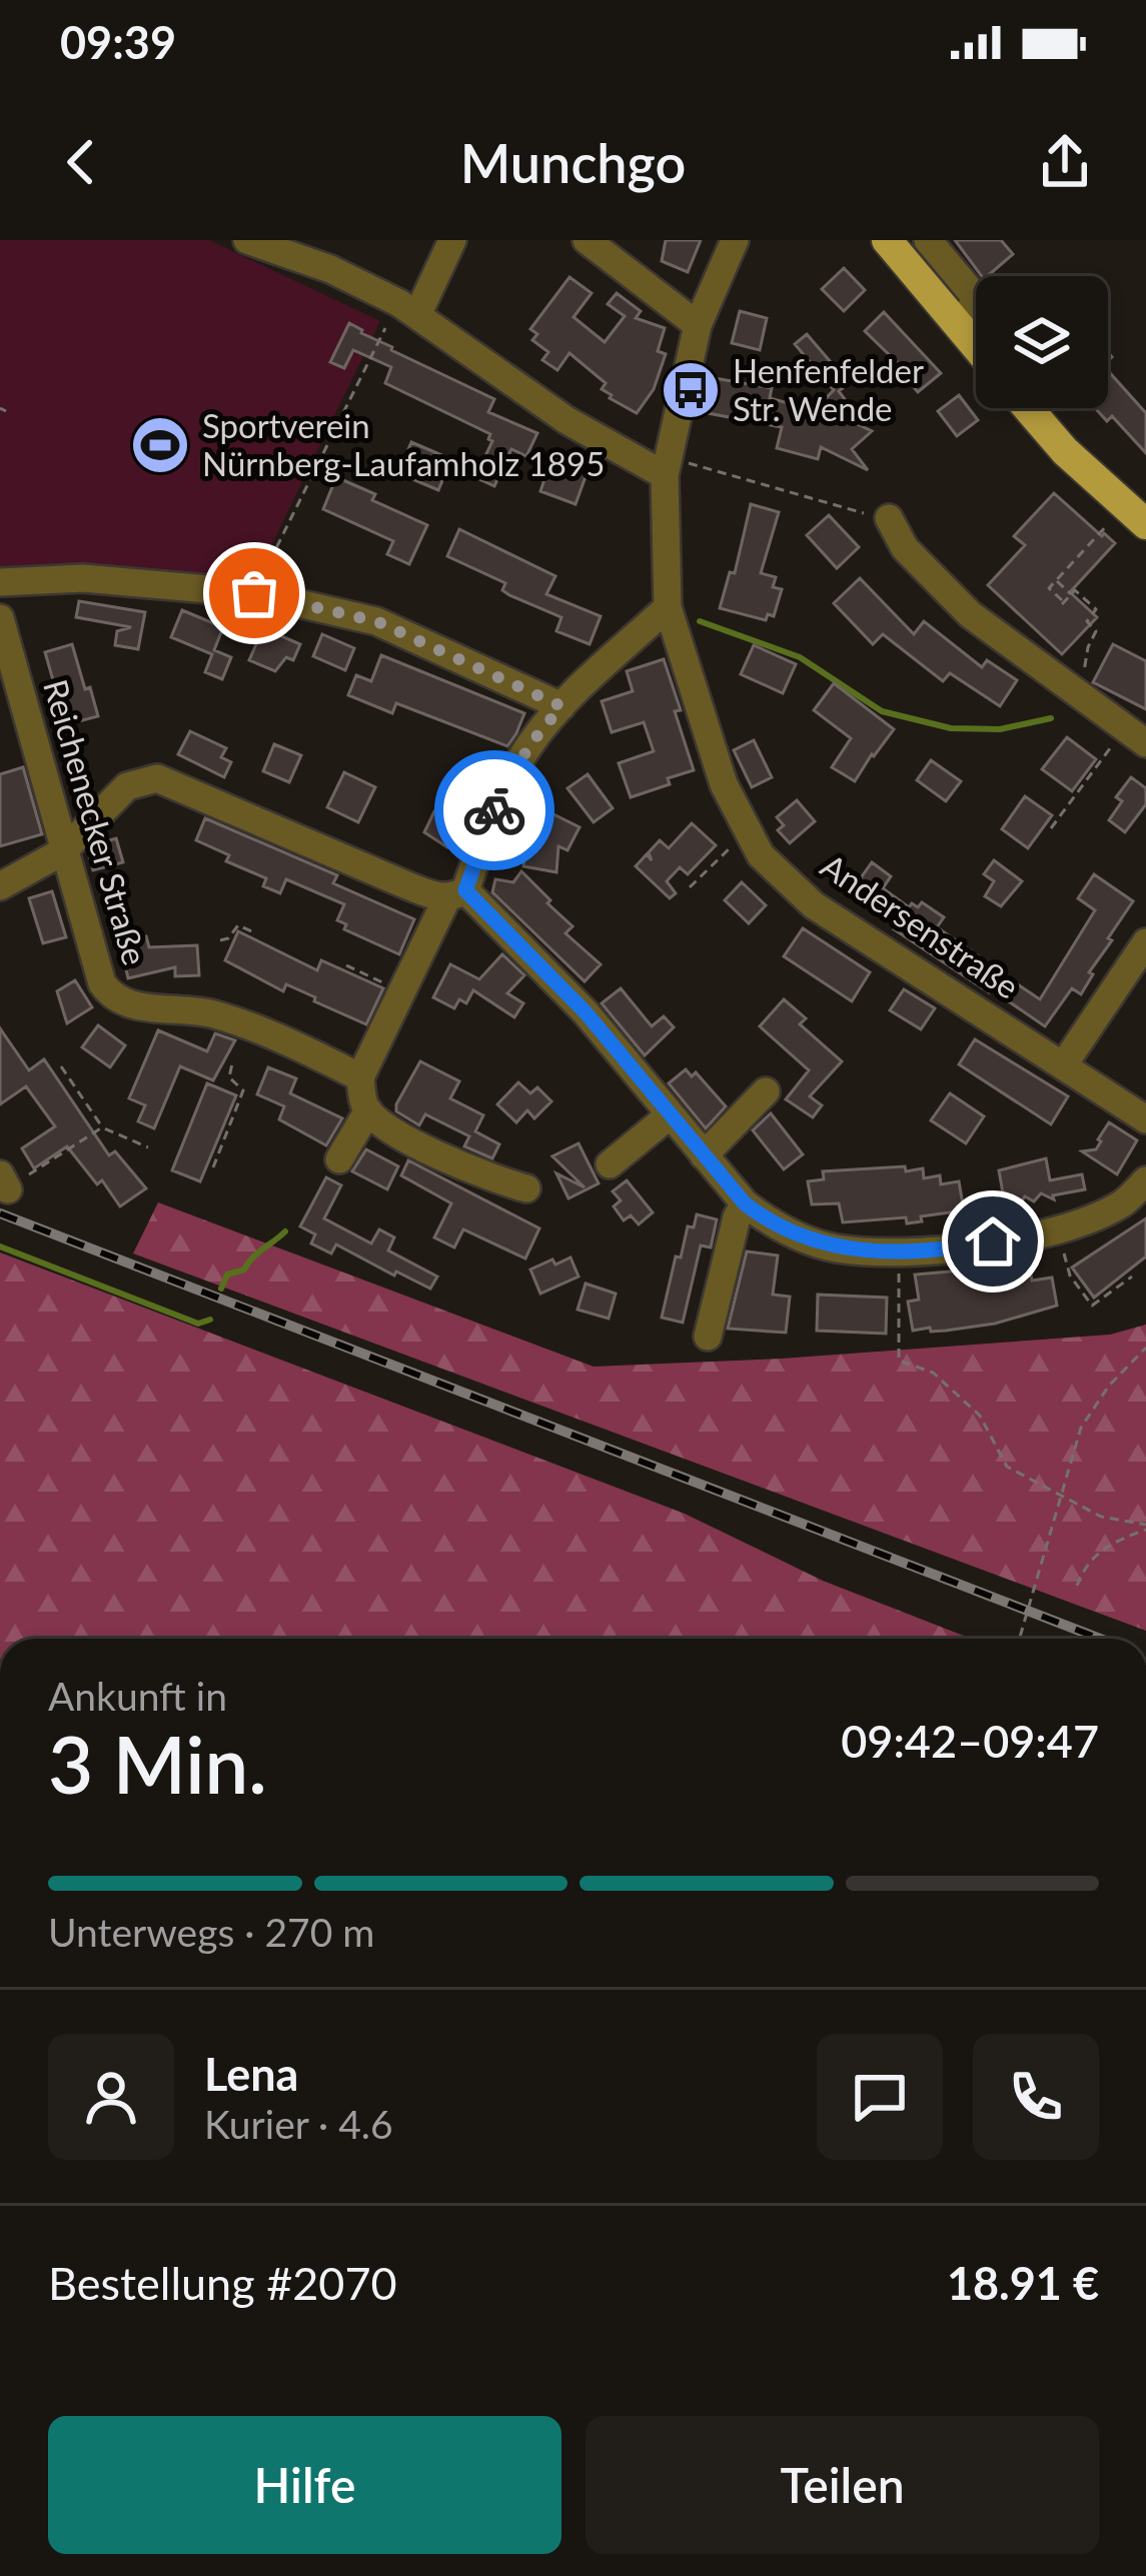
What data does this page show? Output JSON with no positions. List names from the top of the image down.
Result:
{
  "streets": {
    "street": ["Reichenecker Straße", "Andersenstraße"]
  },
  "places": {
    "bus stop": ["Henfenfelder Str. Wende"],
    "sports": ["Sportverein Nürnberg-Laufamholz 1895"]
  },
  "page": {
    "status": "09:39",
    "header": "Munchgo",
    "heading": ["3 Min.", "Ankunft in", "09:42–09:47"],
    "panel": [
      "Lena",
      "Kurier · 4.6",
      "Bestellung #2070",
      "18.91 €"
    ],
    "bar": "Unterwegs · 270 m",
    "buttons": ["Hilfe", "Teilen"]
  }
}
